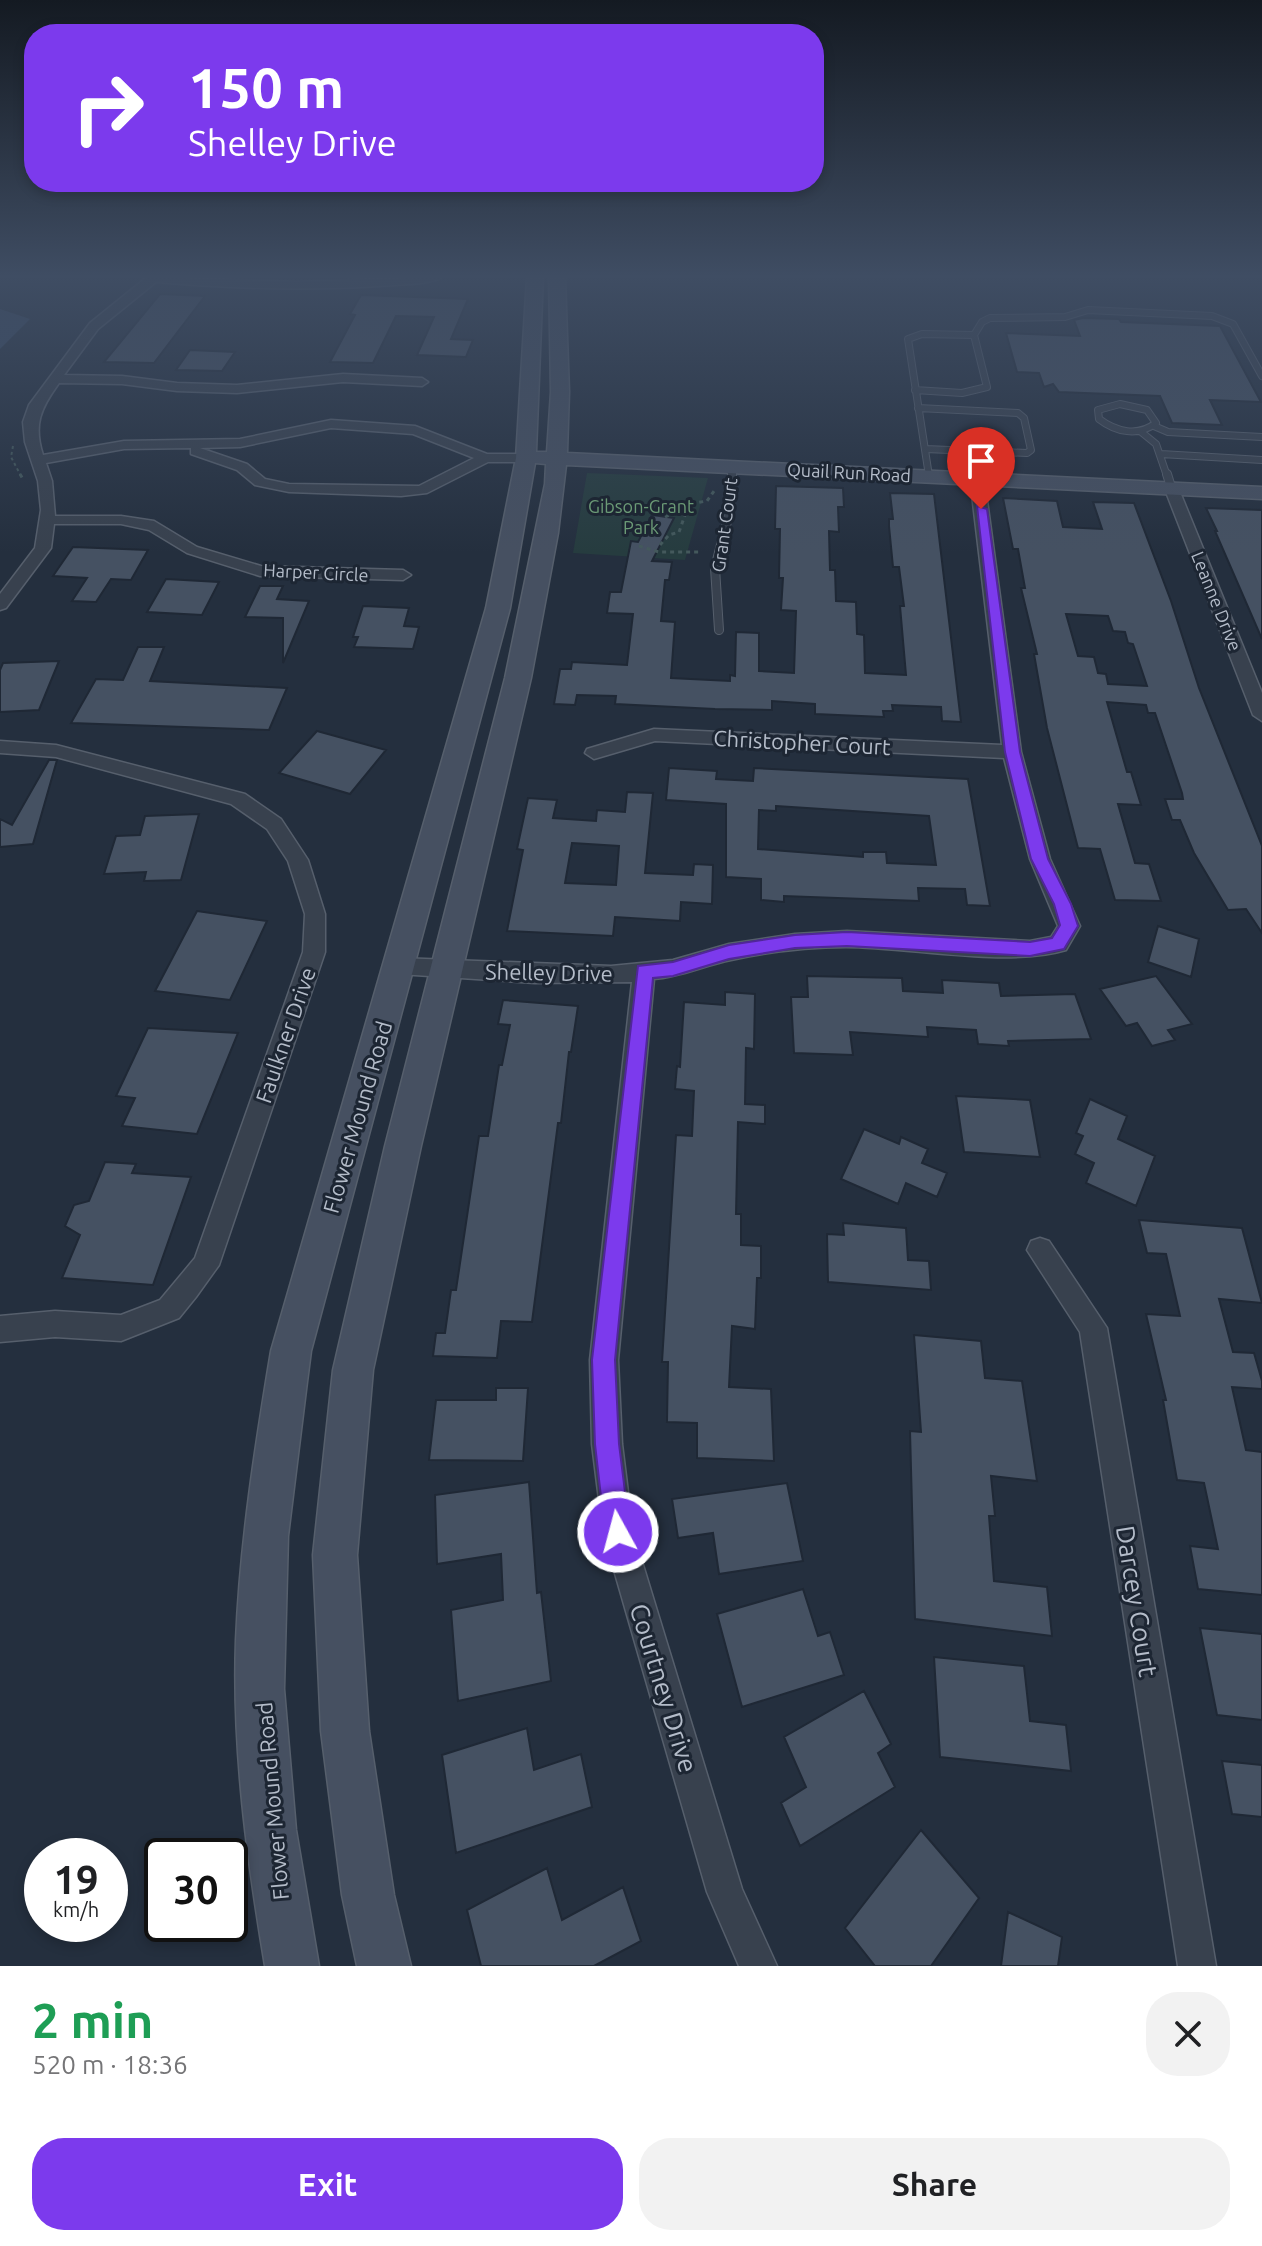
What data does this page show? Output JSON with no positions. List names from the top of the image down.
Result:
{
  "streets": {
    "main road": ["Quail Run Road", "Flower Mound Road"],
    "street": [
      "Harper Circle",
      "Leanne Drive",
      "Christopher Court",
      "Shelley Drive",
      "Faulkner Drive",
      "Darcey Court",
      "Courtney Drive"
    ],
    "lane": ["Grant Court"]
  },
  "crossings": [
    ["Quail Run Road", "Grant Court"],
    ["Quail Run Road", "Leanne Drive"],
    ["Quail Run Road", "Flower Mound Road"],
    ["Christopher Court", "Shelley Drive"],
    ["Shelley Drive", "Flower Mound Road"],
    ["Shelley Drive", "Courtney Drive"]
  ],
  "parks": ["Gibson-Grant Park"],
  "page": {
    "turn": ["150 m", "Shelley Drive"],
    "speed": "19 km/h",
    "limit": "30",
    "heading": ["2 min", "520 m · 18:36"],
    "buttons": ["Exit", "Share"]
  }
}
